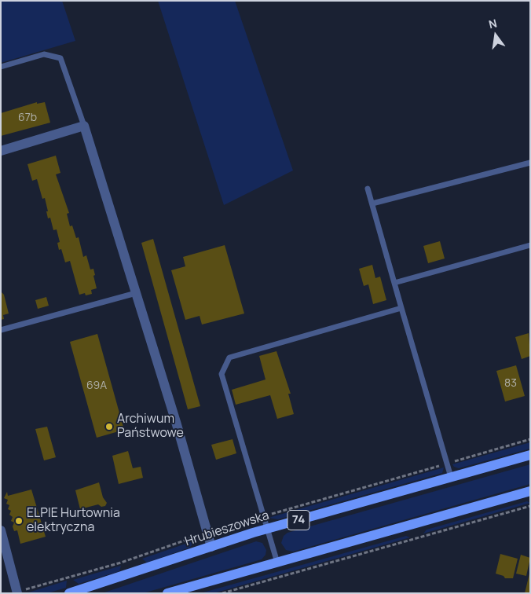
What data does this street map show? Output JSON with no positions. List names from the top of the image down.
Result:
{
  "streets": {
    "main road": ["74", "Hrubieszowska"]
  },
  "places": ["Archiwum Państwowe", "ELPIE Hurtownia elektryczna"],
  "house_numbers": ["67b", "83", "69A"],
  "north": "top"
}
